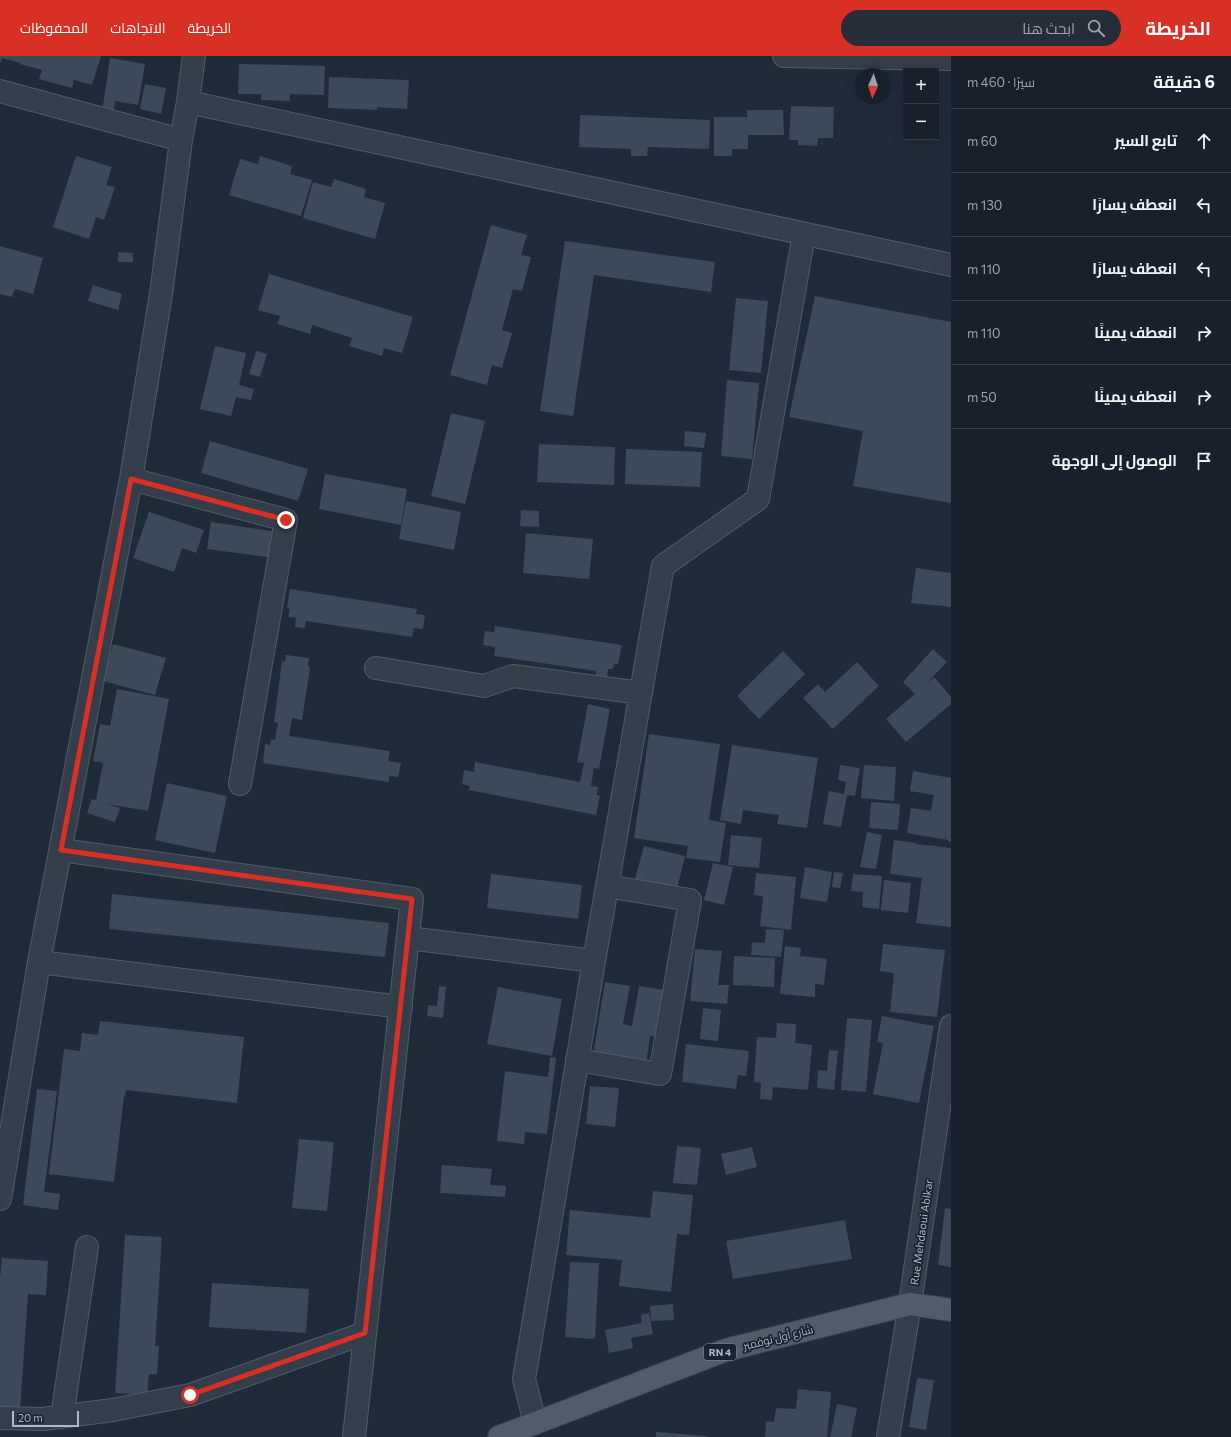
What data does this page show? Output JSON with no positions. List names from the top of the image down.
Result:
{
  "streets": {
    "main road": ["شارع أول نوفمبر", "RN 4"],
    "street": ["Rue Mehdaoui Ablkar"]
  },
  "crossings": [
    ["Rue Mehdaoui Ablkar", "شارع أول نوفمبر"]
  ],
  "scale_bar": "20 m",
  "north": "bottom",
  "page": {
    "header": "الخريطة",
    "search": "ابحث هنا",
    "nav": ["الخريطة", "الاتجاهات", "المحفوظات"],
    "heading": ["6 دقيقة", "سيرًا · 460 m"],
    "map_buttons": ["+", "−"],
    "list": [
      ["تابع السير", "60 m"],
      ["انعطف يسارًا", "130 m"],
      ["انعطف يسارًا", "110 m"],
      ["انعطف يمينًا", "110 m"],
      ["انعطف يمينًا", "50 m"],
      "الوصول إلى الوجهة"
    ],
    "scale": "20 m"
  }
}
